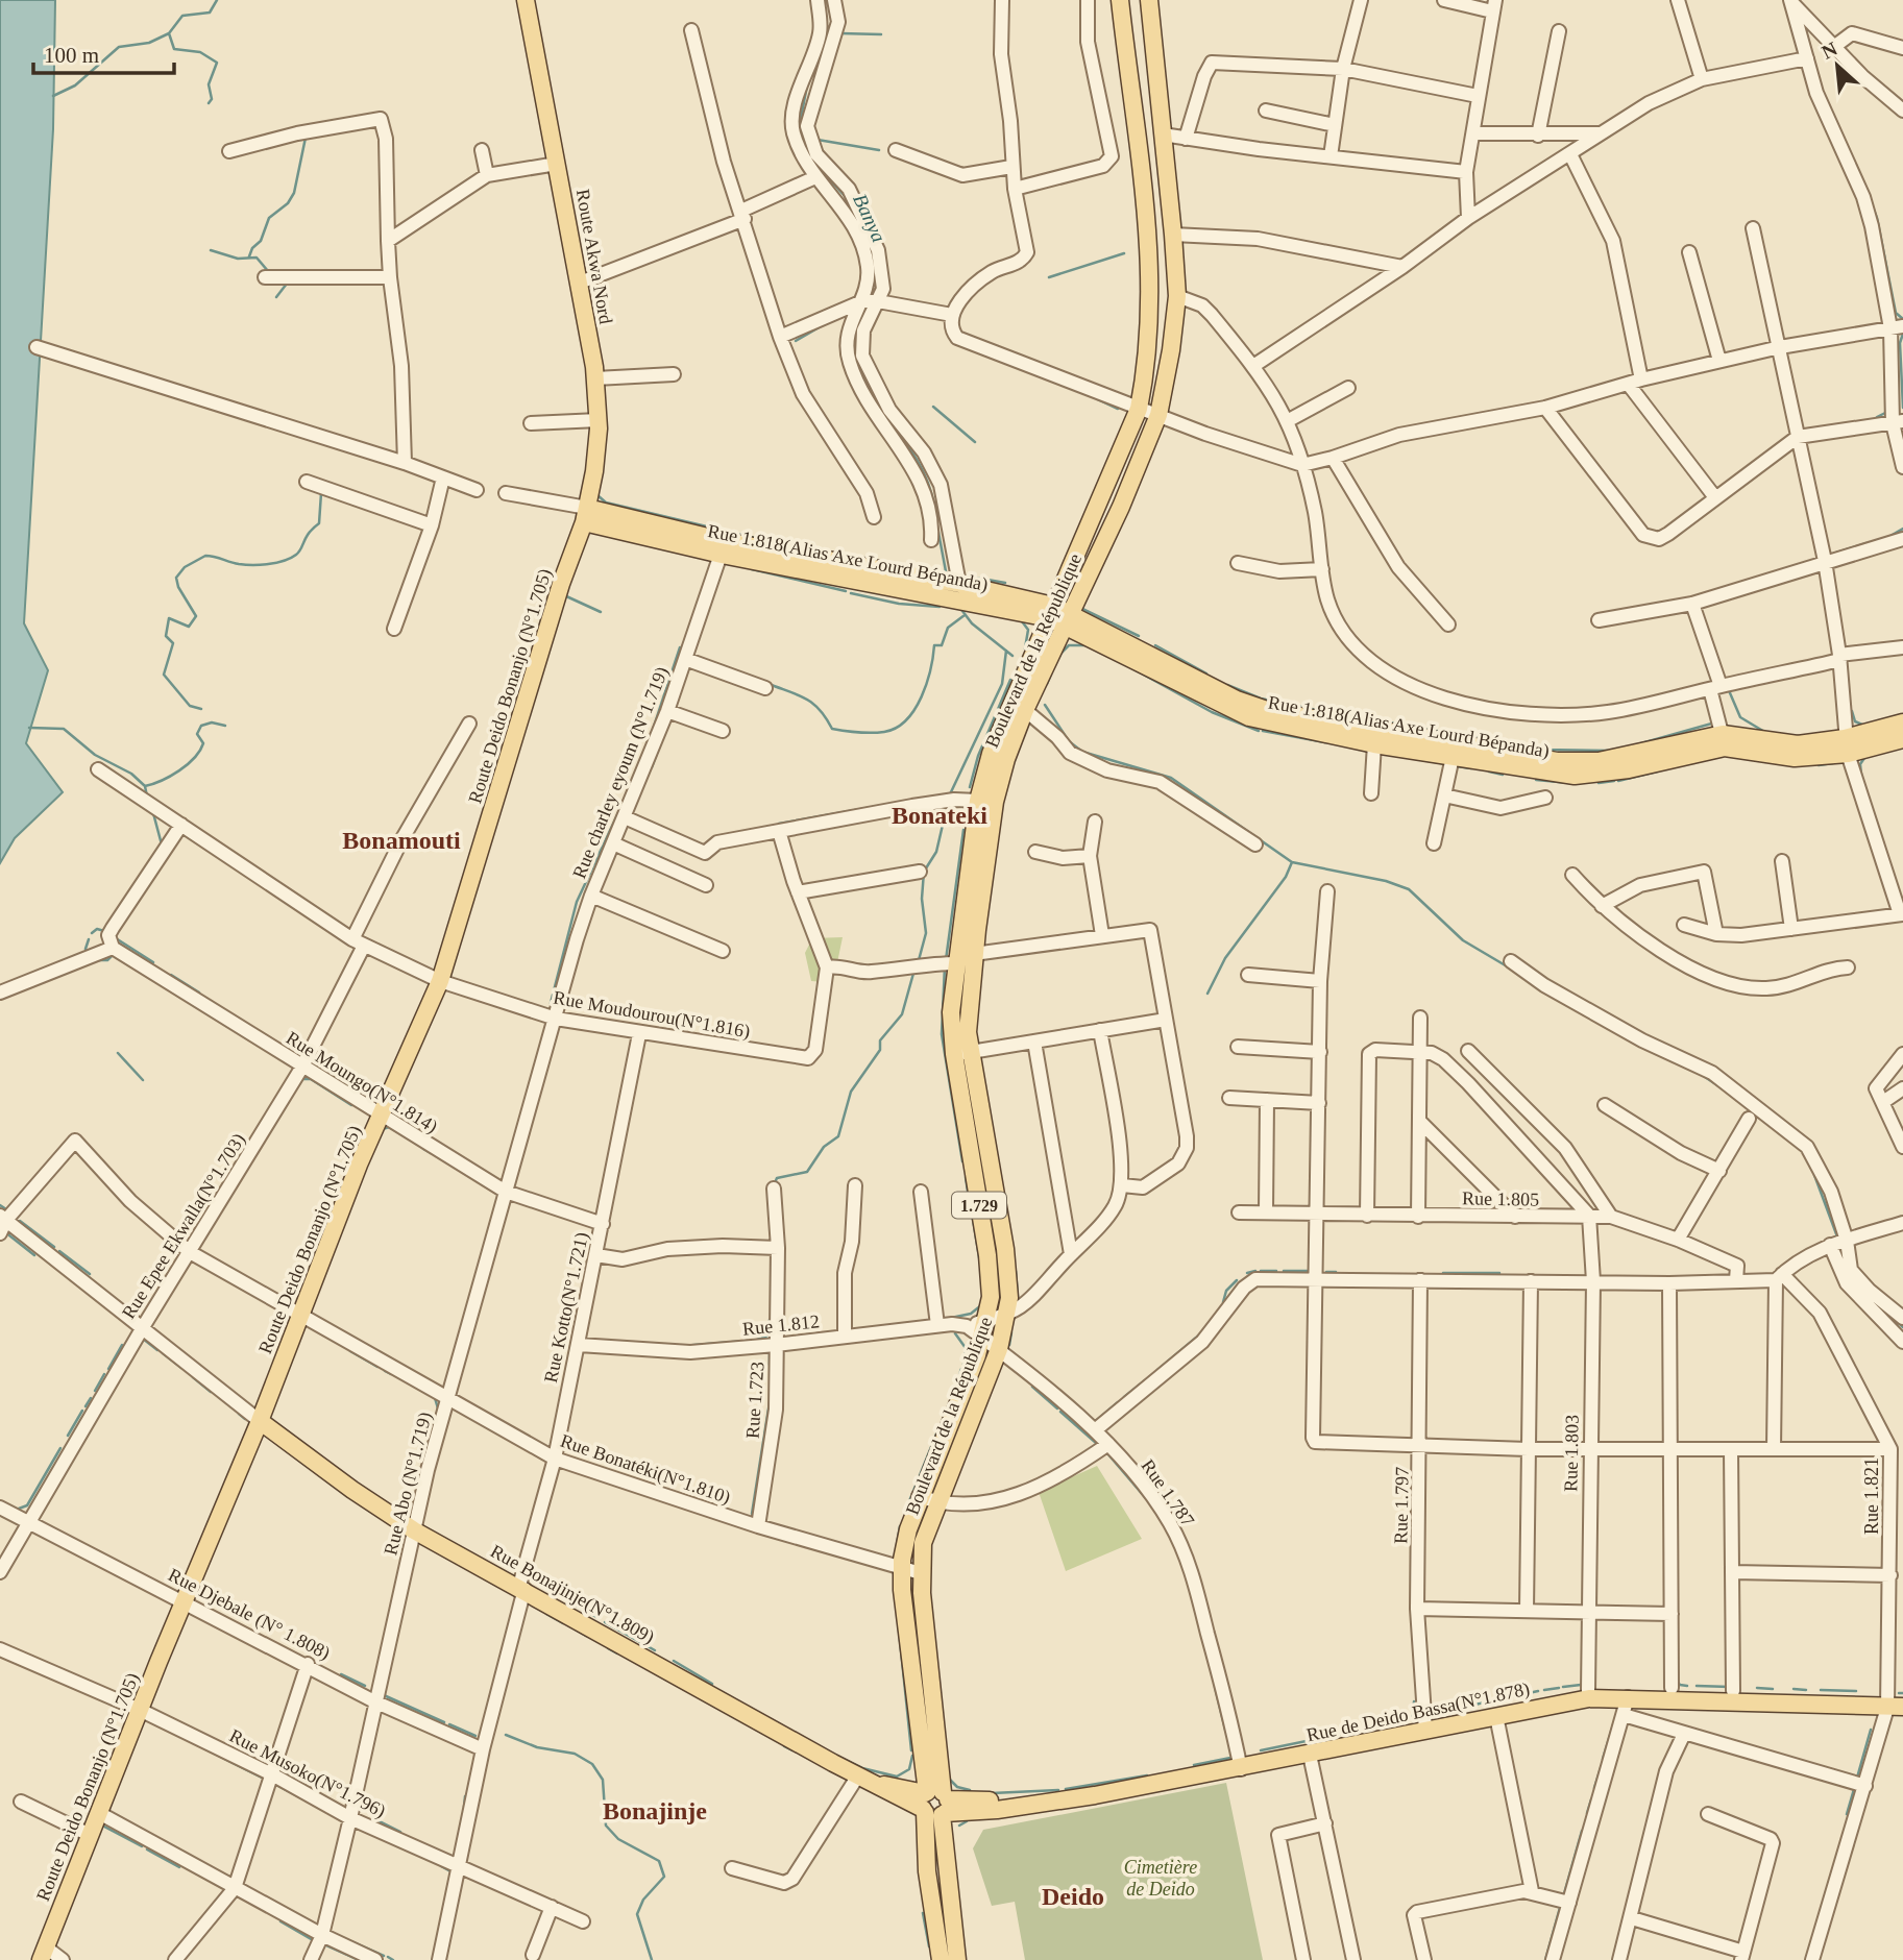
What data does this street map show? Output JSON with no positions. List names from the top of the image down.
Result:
{
  "streets": {
    "main road": [
      "Route Akwa Nord",
      "Rue 1.818(Alias Axe Lourd Bépanda)",
      "Boulevard de la République",
      "Route Deido Bonanjo (N°1.705)",
      "1.729",
      "Rue Bonajinje(N°1.809)",
      "Rue de Deido Bassa(N°1.878)"
    ],
    "street": [
      "Rue charley eyoum (N°1.719)",
      "Rue Moudourou(N°1.816)",
      "Rue Moungo(N°1.814)",
      "Rue 1.805",
      "Rue Epee Ekwalla(N°1.703)",
      "Rue Kotto(N°1.721)",
      "Rue 1.812",
      "Rue 1.723",
      "Rue 1.803",
      "Rue Bonatéki(N°1.810)",
      "Rue Abo (N°1.719)",
      "Rue 1.787",
      "Rue 1.821",
      "Rue 1.797",
      "Rue Djebale (N° 1.808)",
      "Rue Musoko(N°1.796)"
    ]
  },
  "crossings": [
    ["Route Akwa Nord", "Rue 1.818(Alias Axe Lourd Bépanda)"],
    ["Route Akwa Nord", "Route Deido Bonanjo (N°1.705)"],
    ["Rue 1.818(Alias Axe Lourd Bépanda)", "Boulevard de la République"],
    ["Rue 1.818(Alias Axe Lourd Bépanda)", "Route Deido Bonanjo (N°1.705)"],
    ["Rue 1.818(Alias Axe Lourd Bépanda)", "Rue charley eyoum (N°1.719)"],
    ["Boulevard de la République", "Rue 1.812"],
    ["Boulevard de la République", "Rue Bonatéki(N°1.810)"],
    ["Boulevard de la République", "Rue 1.787"],
    ["Boulevard de la République", "Rue Bonajinje(N°1.809)"],
    ["Boulevard de la République", "Rue de Deido Bassa(N°1.878)"],
    ["Route Deido Bonanjo (N°1.705)", "Rue Moudourou(N°1.816)"],
    ["Route Deido Bonanjo (N°1.705)", "Rue Moungo(N°1.814)"],
    ["Route Deido Bonanjo (N°1.705)", "Rue Bonatéki(N°1.810)"],
    ["Route Deido Bonanjo (N°1.705)", "Rue Bonajinje(N°1.809)"],
    ["Route Deido Bonanjo (N°1.705)", "Rue Djebale (N° 1.808)"],
    ["Route Deido Bonanjo (N°1.705)", "Rue Musoko(N°1.796)"],
    ["Rue charley eyoum (N°1.719)", "Rue Moudourou(N°1.816)"],
    ["Rue charley eyoum (N°1.719)", "Rue Abo (N°1.719)"],
    ["Rue Moudourou(N°1.816)", "Rue Epee Ekwalla(N°1.703)"],
    ["Rue Moudourou(N°1.816)", "Rue Kotto(N°1.721)"],
    ["Rue Moudourou(N°1.816)", "Rue Abo (N°1.719)"],
    ["Rue Moungo(N°1.814)", "Rue Epee Ekwalla(N°1.703)"],
    ["Rue Moungo(N°1.814)", "Rue Kotto(N°1.721)"],
    ["Rue Moungo(N°1.814)", "Rue Abo (N°1.719)"],
    ["Rue 1.805", "Rue 1.803"],
    ["Rue Epee Ekwalla(N°1.703)", "Rue Bonatéki(N°1.810)"],
    ["Rue Epee Ekwalla(N°1.703)", "Rue Djebale (N° 1.808)"],
    ["Rue Kotto(N°1.721)", "Rue 1.812"],
    ["Rue Kotto(N°1.721)", "Rue Bonatéki(N°1.810)"],
    ["Rue Kotto(N°1.721)", "Rue Bonajinje(N°1.809)"],
    ["Rue Kotto(N°1.721)", "Rue Djebale (N° 1.808)"],
    ["Rue Kotto(N°1.721)", "Rue Musoko(N°1.796)"],
    ["Rue 1.812", "Rue 1.723"],
    ["Rue 1.812", "Rue 1.787"],
    ["Rue 1.723", "Rue Bonatéki(N°1.810)"],
    ["Rue 1.803", "Rue de Deido Bassa(N°1.878)"],
    ["Rue Bonatéki(N°1.810)", "Rue Abo (N°1.719)"],
    ["Rue Abo (N°1.719)", "Rue Bonajinje(N°1.809)"],
    ["Rue Abo (N°1.719)", "Rue Djebale (N° 1.808)"],
    ["Rue Abo (N°1.719)", "Rue Musoko(N°1.796)"],
    ["Rue 1.787", "Rue de Deido Bassa(N°1.878)"],
    ["Rue 1.821", "Rue de Deido Bassa(N°1.878)"],
    ["Rue 1.797", "Rue de Deido Bassa(N°1.878)"],
    ["Rue Bonajinje(N°1.809)", "Rue de Deido Bassa(N°1.878)"]
  ],
  "districts": [
    "Bonateki",
    "Bonamouti",
    "Bonajinje",
    "Deido"
  ],
  "water": ["Banya"],
  "parks": ["Cimetière de Deido"],
  "scale_bar": "100 m",
  "north": "top left"
}
